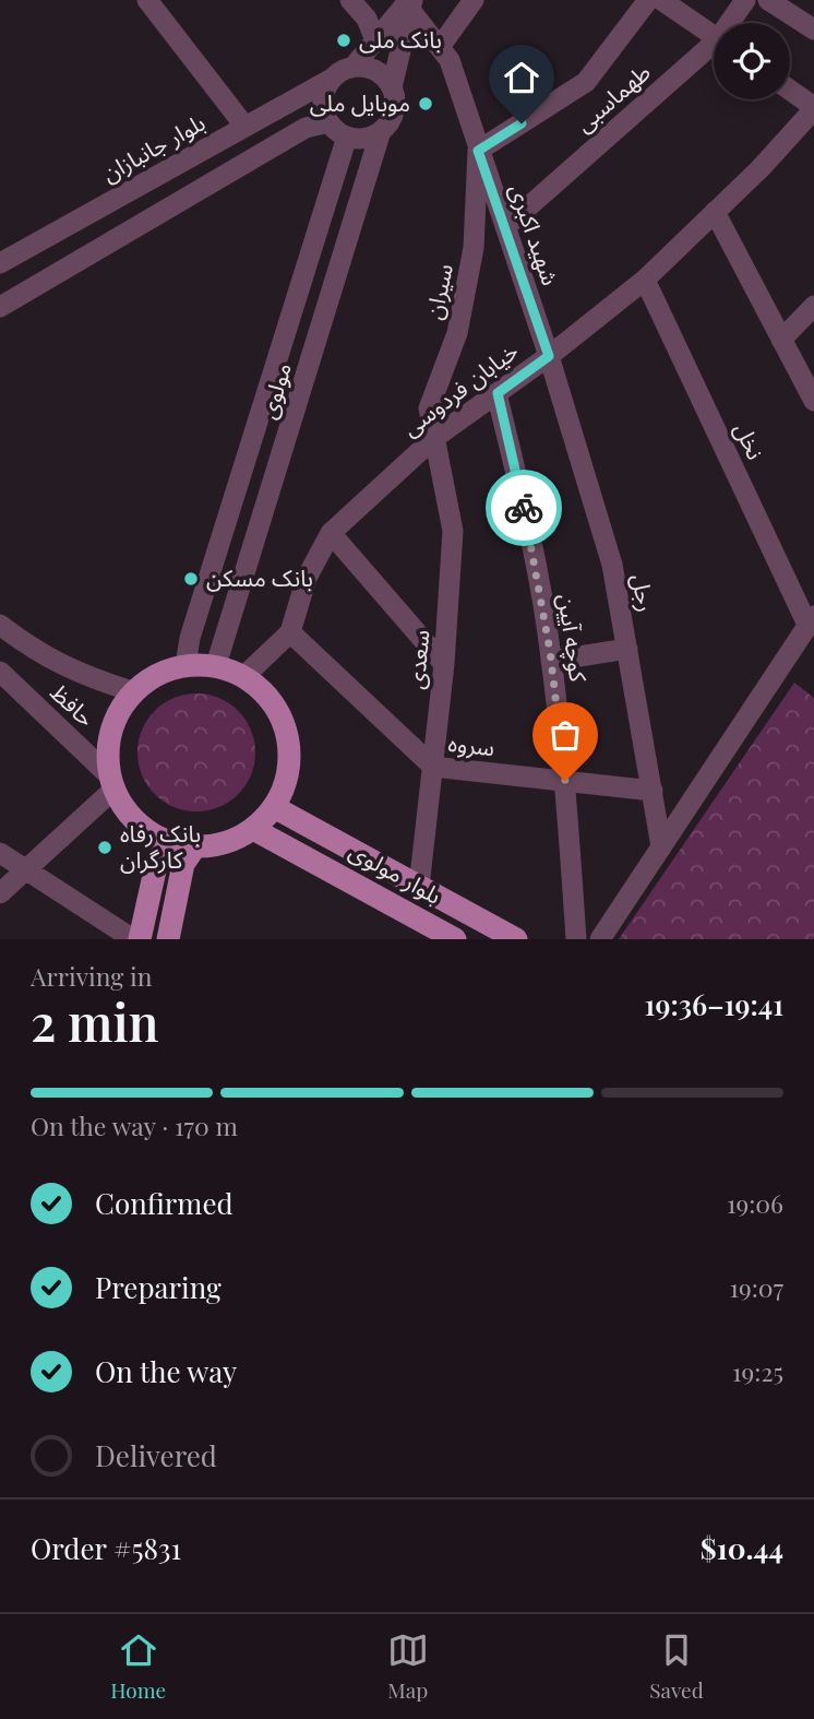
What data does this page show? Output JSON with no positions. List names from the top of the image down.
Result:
{
  "streets": {
    "main road": ["بلوار مولوی"],
    "street": [
      "طهماسبی",
      "بلوار جانبازان",
      "شهید اکبری",
      "سیران",
      "خیابان فردوسی",
      "مولوی",
      "نخل",
      "رجل",
      "کوچه آیین",
      "سعدی",
      "حافظ",
      "سروه"
    ]
  },
  "crossings": [
    ["طهماسبی", "شهید اکبری"],
    ["بلوار جانبازان", "مولوی"],
    ["شهید اکبری", "سیران"],
    ["شهید اکبری", "خیابان فردوسی"],
    ["شهید اکبری", "رجل"],
    ["سیران", "خیابان فردوسی"],
    ["سیران", "سعدی"],
    ["خیابان فردوسی", "مولوی"],
    ["خیابان فردوسی", "نخل"],
    ["خیابان فردوسی", "رجل"],
    ["خیابان فردوسی", "کوچه آیین"],
    ["خیابان فردوسی", "سعدی"],
    ["خیابان فردوسی", "حافظ"],
    ["خیابان فردوسی", "سروه"],
    ["خیابان فردوسی", "بلوار مولوی"],
    ["مولوی", "حافظ"],
    ["مولوی", "بلوار مولوی"],
    ["رجل", "سروه"],
    ["کوچه آیین", "سروه"],
    ["سعدی", "سروه"],
    ["سعدی", "بلوار مولوی"],
    ["حافظ", "بلوار مولوی"]
  ],
  "places": [
    "بانک ملی",
    "موبایل ملی",
    "بانک مسکن",
    "بانک رفاه کارگران"
  ],
  "page": {
    "heading": ["2 min", "Arriving in", "19:36–19:41"],
    "panel": ["Order #5831", "$10.44"],
    "bar": "On the way · 170 m",
    "list": [
      ["Confirmed", "19:06"],
      ["Preparing", "19:07"],
      ["On the way", "19:25"],
      "Delivered"
    ],
    "tabs": ["Home", "Map", "Saved"]
  }
}
